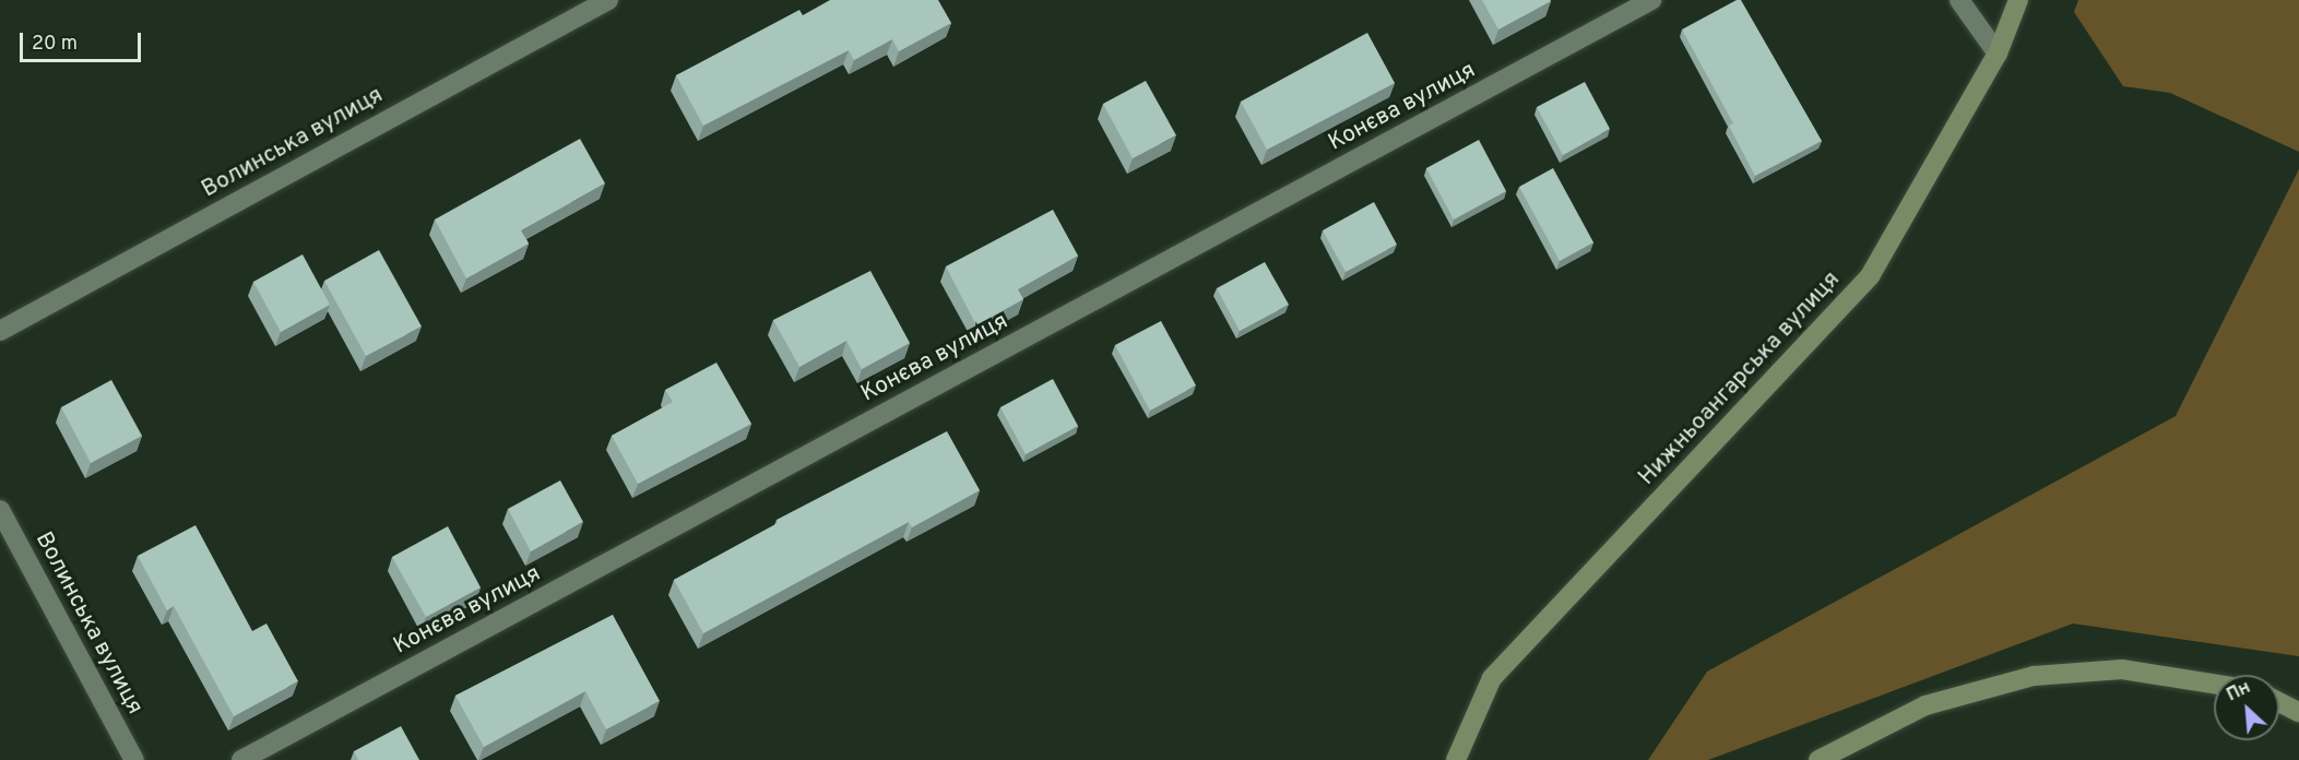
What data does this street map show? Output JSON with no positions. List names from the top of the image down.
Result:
{
  "streets": {
    "street": ["Конєва вулиця", "Волинська вулиця", "Нижньоангарська вулиця"]
  },
  "scale_bar": "20 m",
  "north": "top left"
}
